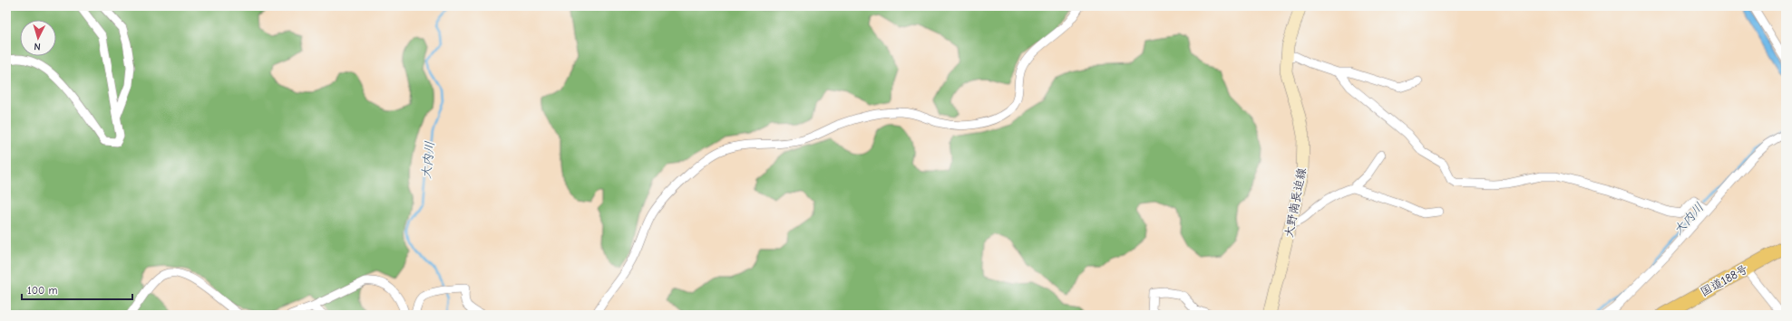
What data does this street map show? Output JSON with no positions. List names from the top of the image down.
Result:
{
  "streets": {
    "highway": ["国道188号"],
    "main road": ["大野南長迫線"]
  },
  "water": ["大内川"],
  "scale_bar": "100 m",
  "north": "bottom"
}
